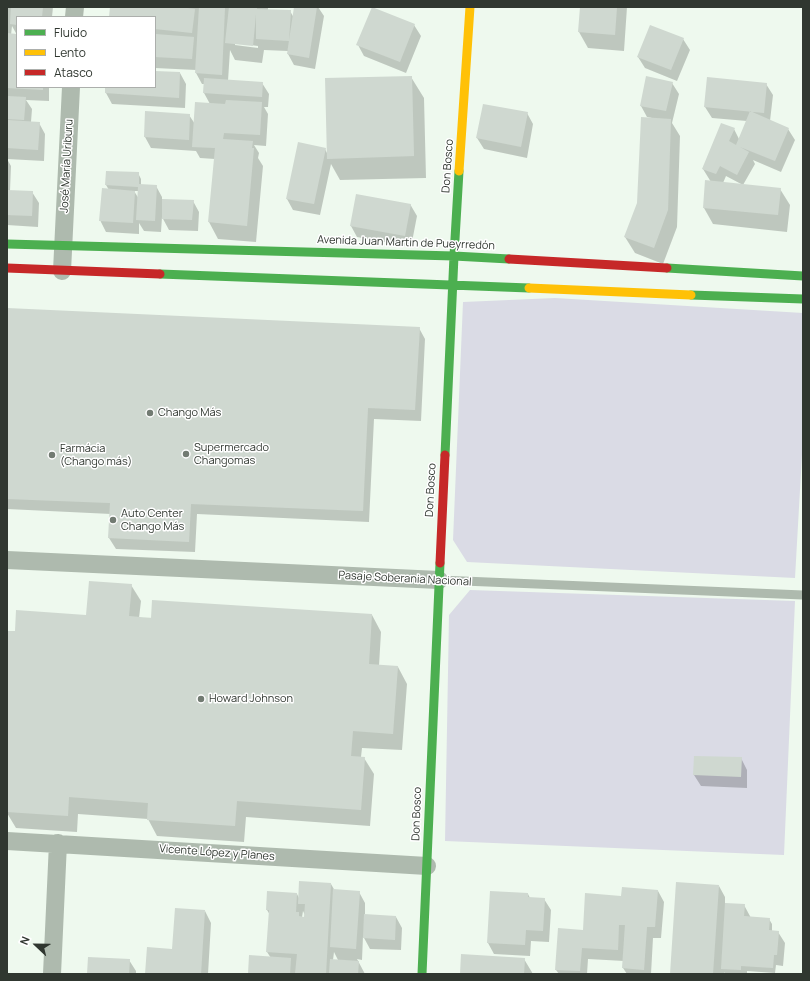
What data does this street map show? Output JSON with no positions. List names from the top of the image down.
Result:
{
  "streets": {
    "main road": ["Don Bosco", "Avenida Juan Martin de Pueyrredón"],
    "street": ["José María Uriburu", "Pasaje Soberania Nacional", "Vicente López y Planes"]
  },
  "crossings": [
    ["José María Uriburu", "Avenida Juan Martin de Pueyrredón"],
    ["Don Bosco", "Avenida Juan Martin de Pueyrredón"],
    ["Don Bosco", "Pasaje Soberania Nacional"],
    ["Don Bosco", "Vicente López y Planes"]
  ],
  "places": [
    "Chango Más",
    "Supermercado Changomas",
    "Farmácia (Chango más)",
    "Auto Center Chango Más",
    "Howard Johnson"
  ],
  "legend": ["Fluido", "Lento", "Atasco"],
  "north": "left"
}
